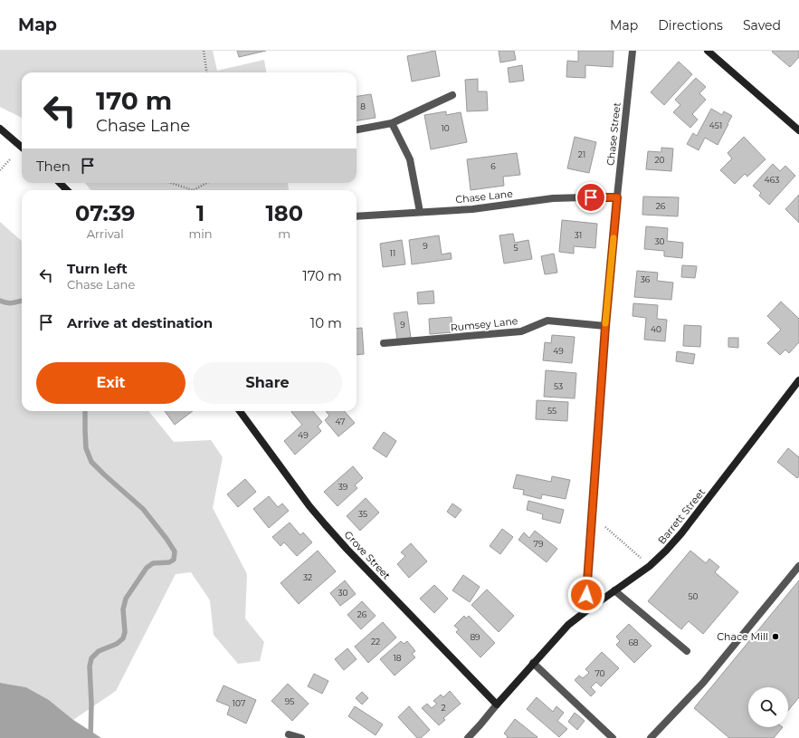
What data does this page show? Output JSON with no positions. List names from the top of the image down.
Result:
{
  "streets": {
    "street": [
      "Chase Street",
      "Chase Lane",
      "Rumsey Lane",
      "Barrett Street",
      "Grove Street"
    ]
  },
  "crossings": [
    ["Chase Street", "Chase Lane"],
    ["Chase Street", "Rumsey Lane"],
    ["Chase Street", "Barrett Street"],
    ["Barrett Street", "Grove Street"]
  ],
  "places": ["Chace Mill"],
  "house_numbers": [
    "8",
    "451",
    "10",
    "21",
    "20",
    "6",
    "463",
    "26",
    "31",
    "30",
    "9",
    "5",
    "11",
    "36",
    "9",
    "40",
    "49",
    "53",
    "55",
    "47",
    "49",
    "39",
    "35",
    "79",
    "32",
    "30",
    "50",
    "26",
    "89",
    "22",
    "68",
    "18",
    "70",
    "95",
    "107",
    "2"
  ],
  "page": {
    "header": "Map",
    "nav": ["Map", "Directions", "Saved"],
    "turn": ["170 m", "Chase Lane"],
    "then": "Then",
    "eta": [
      "07:39",
      "Arrival",
      "1",
      "min",
      "180",
      "m"
    ],
    "list": [
      {
        "name": "Turn left",
        "note": "Chase Lane",
        "value": "170 m"
      },
      {
        "name": "Arrive at destination",
        "value": "10 m"
      }
    ],
    "buttons": ["Exit", "Share"]
  }
}
